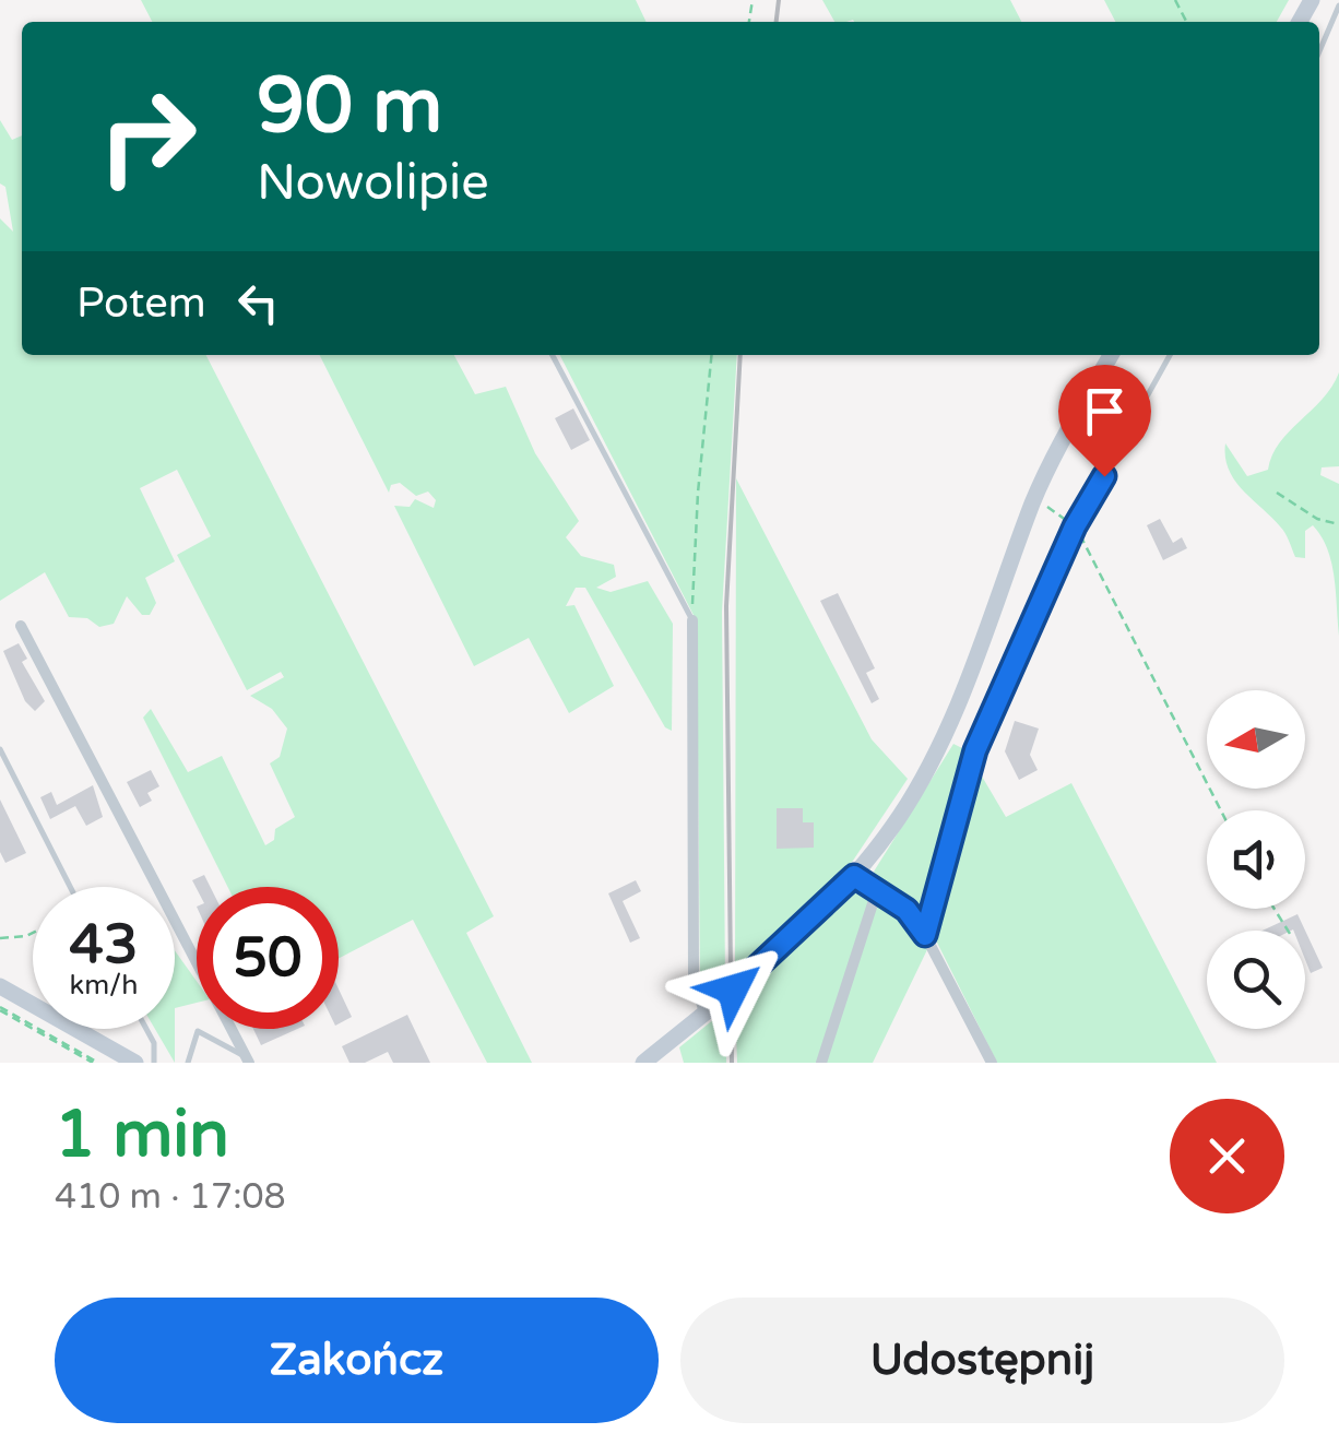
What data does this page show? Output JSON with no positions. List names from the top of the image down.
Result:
{
  "north": "left",
  "page": {
    "turn": ["90 m", "Nowolipie"],
    "then": "Potem",
    "speed": "43 km/h",
    "limit": "50",
    "heading": ["1 min", "410 m · 17:08"],
    "buttons": ["Zakończ", "Udostępnij"]
  }
}
